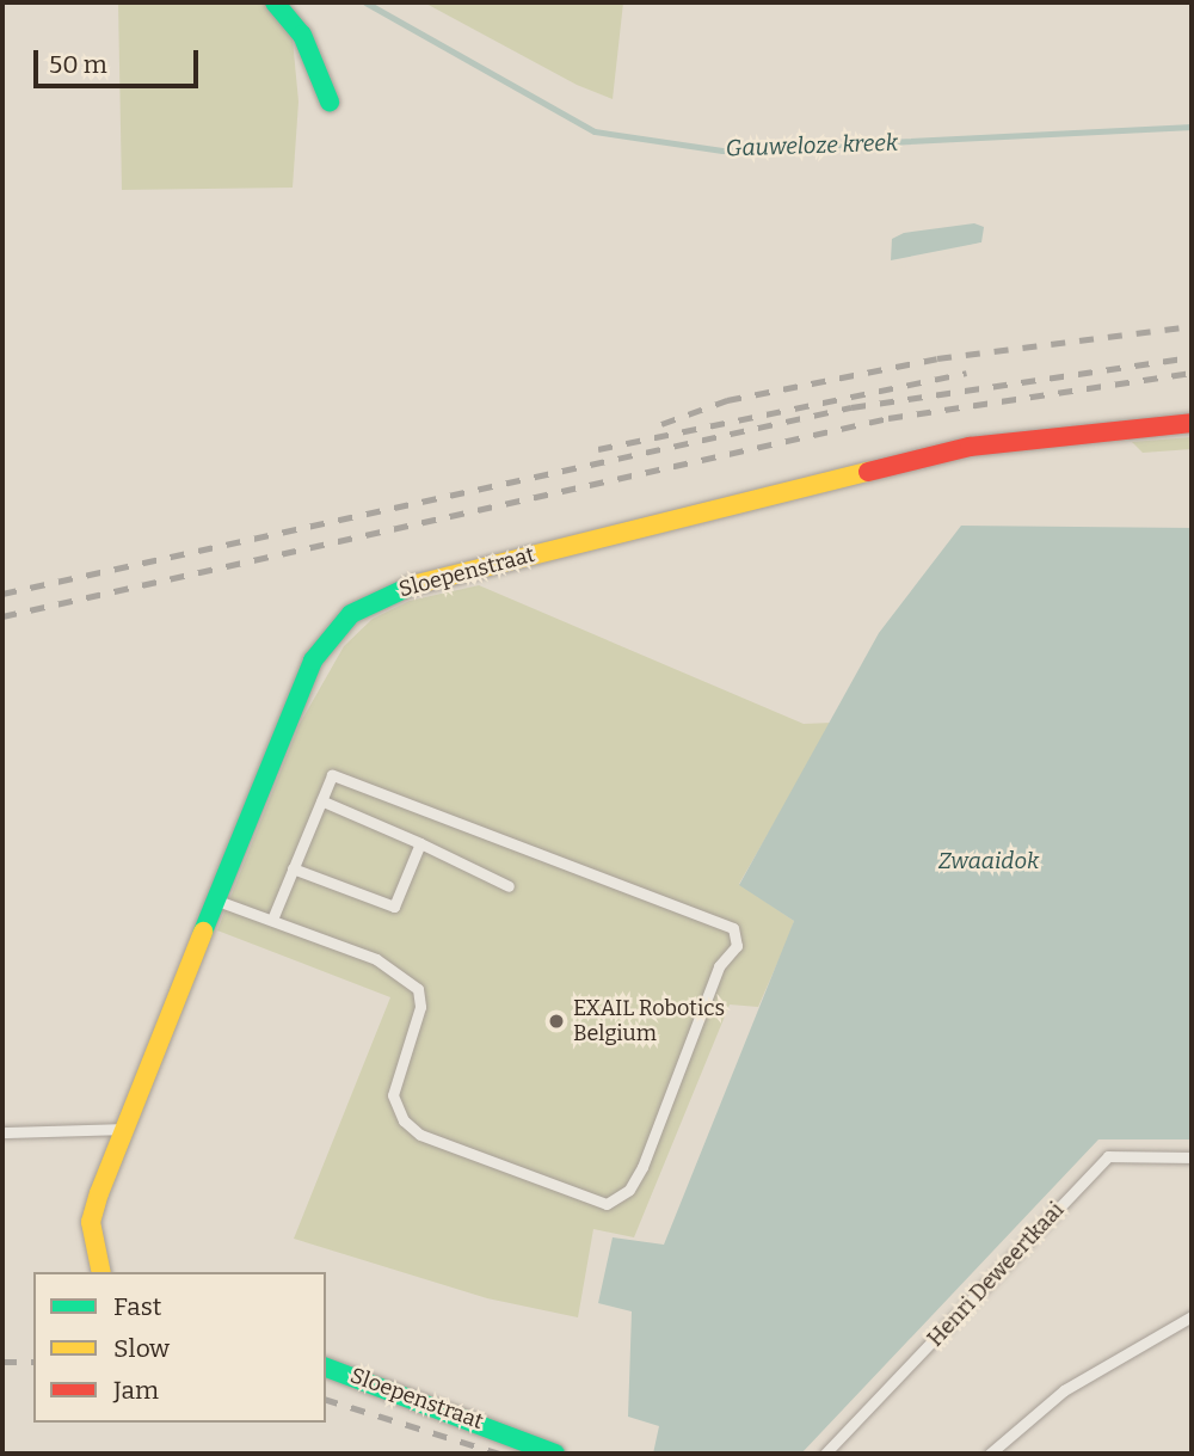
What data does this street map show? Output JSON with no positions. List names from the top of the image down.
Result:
{
  "streets": {
    "street": ["Sloepenstraat"],
    "lane": ["Henri Deweertkaai"]
  },
  "water": ["Gauweloze kreek", "Zwaaidok"],
  "places": ["EXAIL Robotics Belgium"],
  "legend": ["Fast", "Slow", "Jam"],
  "scale_bar": "50 m"
}
